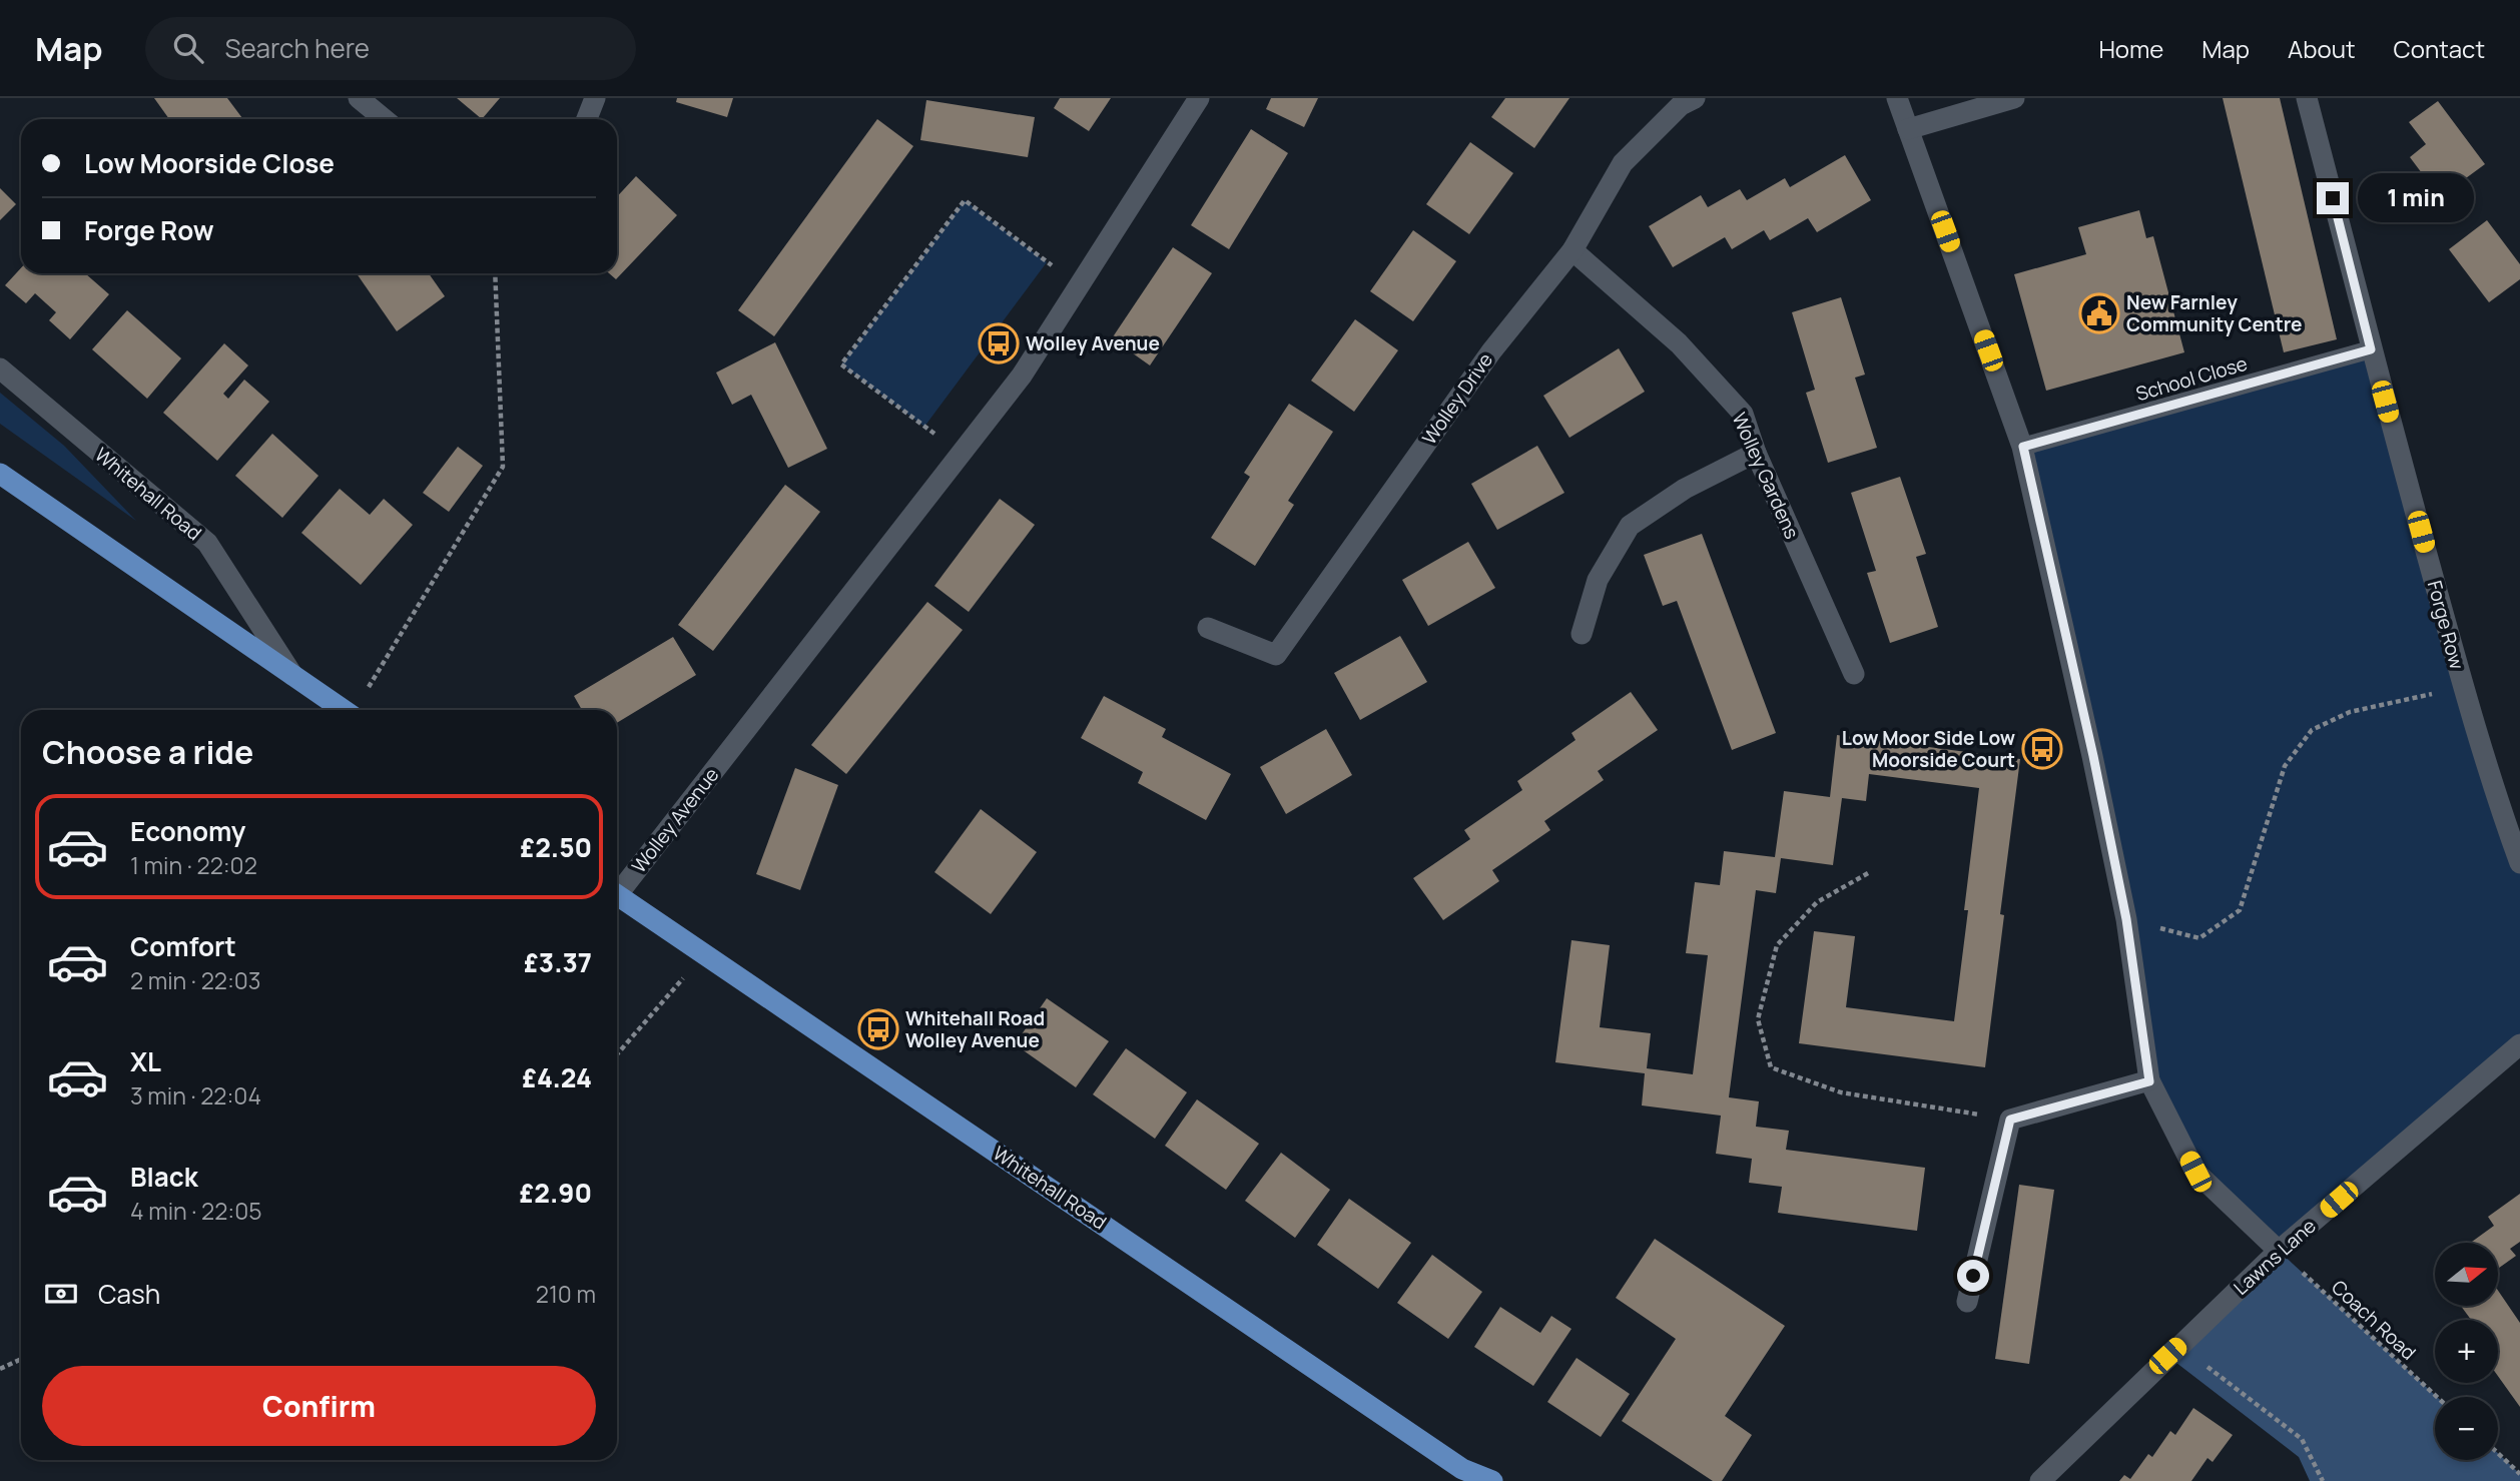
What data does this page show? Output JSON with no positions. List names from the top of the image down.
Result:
{
  "streets": {
    "main road": ["Whitehall Road"],
    "street": [
      "Wolley Drive",
      "Wolley Gardens",
      "Forge Row",
      "Wolley Avenue",
      "Lawns Lane"
    ],
    "lane": ["School Close"],
    "path": ["Coach Road"]
  },
  "crossings": [
    ["School Close", "Forge Row"],
    ["Wolley Drive", "Wolley Gardens"],
    ["Lawns Lane", "Coach Road"]
  ],
  "places": {
    "public building": ["New Farnley Community Centre"],
    "bus stop": ["Wolley Avenue", "Low Moor Side Low Moorside Court", "Whitehall Road Wolley Avenue"]
  },
  "north": "right",
  "page": {
    "header": "Map",
    "search": "Search here",
    "nav": [
      "Home",
      "Map",
      "About",
      "Contact"
    ],
    "banner": ["Low Moorside Close", "Forge Row"],
    "bubble": "1 min",
    "heading": "Choose a ride",
    "list": [
      {
        "name": "Economy",
        "note": "1 min · 22:02",
        "value": "£2.50"
      },
      {
        "name": "Comfort",
        "note": "2 min · 22:03",
        "value": "£3.37"
      },
      {
        "name": "XL",
        "note": "3 min · 22:04",
        "value": "£4.24"
      },
      {
        "name": "Black",
        "note": "4 min · 22:05",
        "value": "£2.90"
      }
    ],
    "map_buttons": ["+", "−"],
    "pay": ["Cash", "210 m"],
    "buttons": "Confirm"
  }
}
